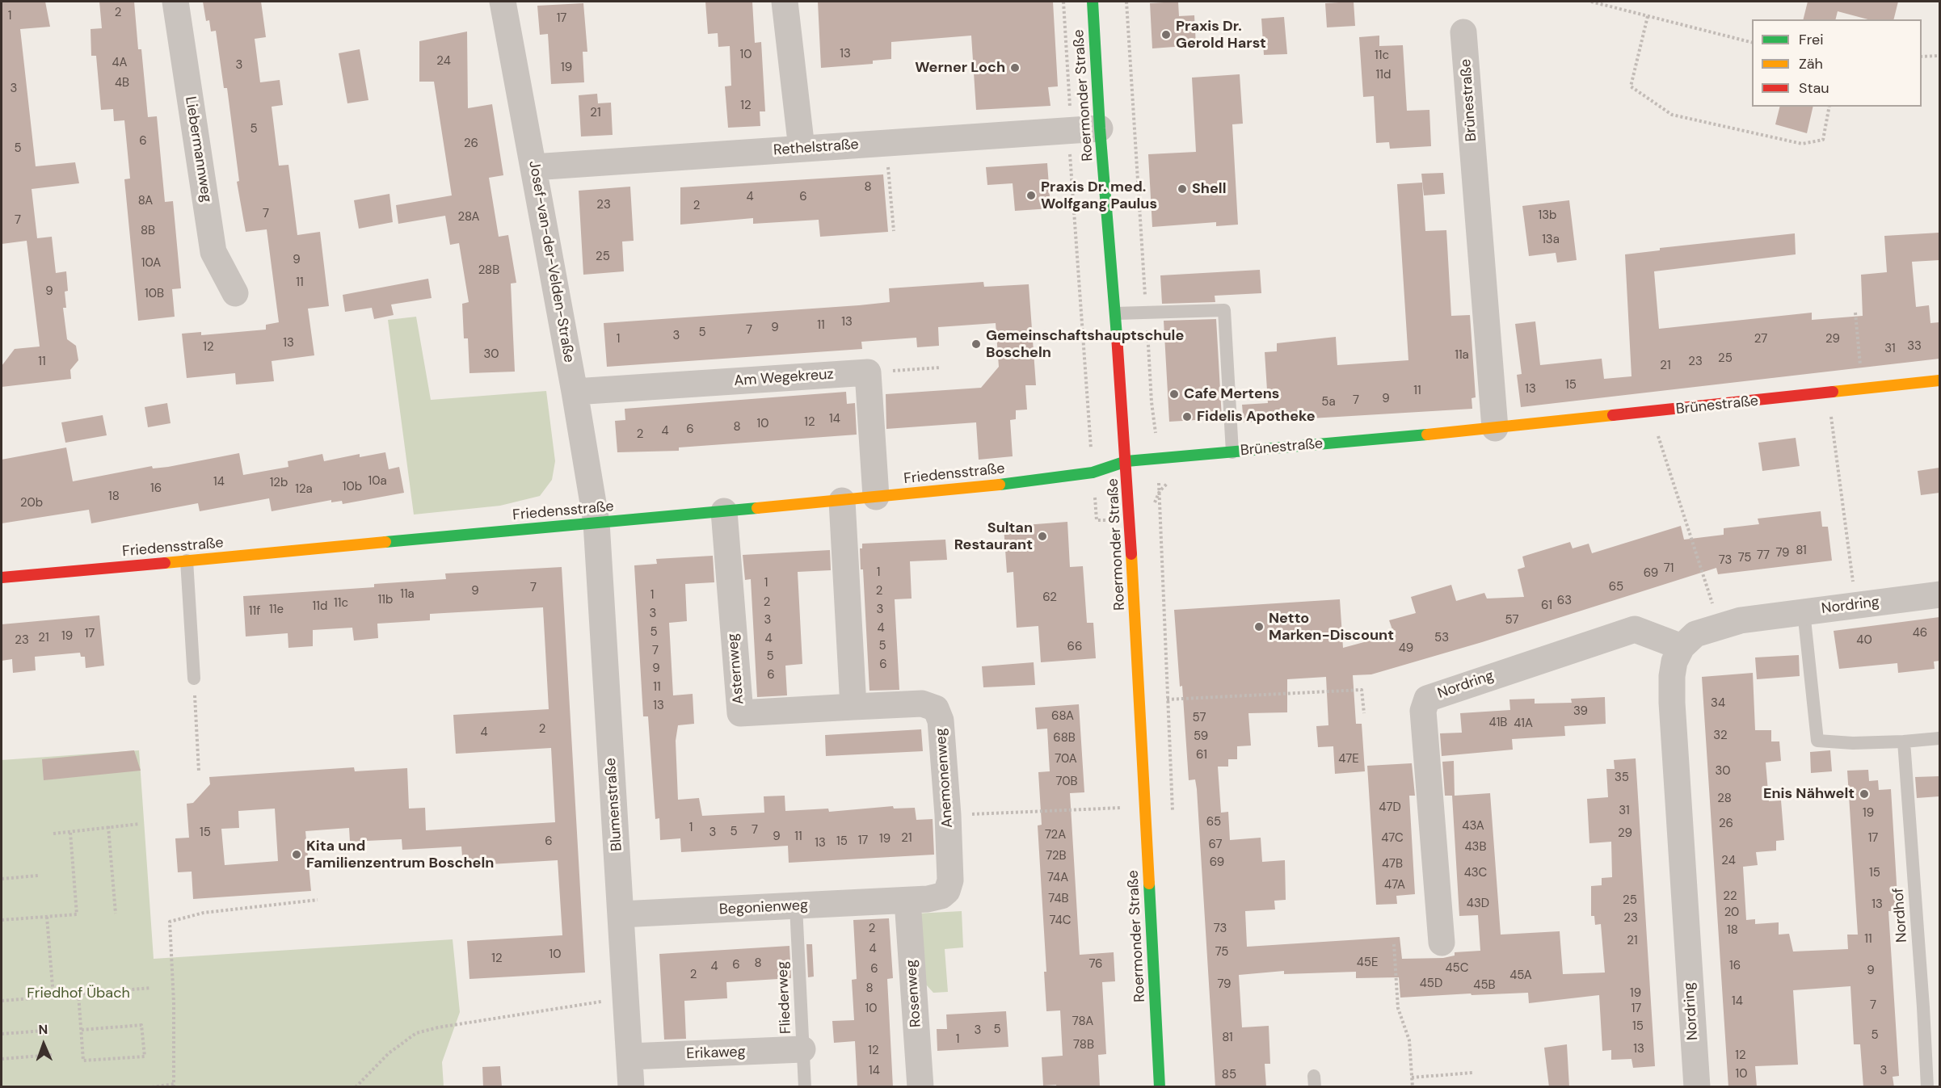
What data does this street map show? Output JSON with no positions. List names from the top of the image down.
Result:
{
  "streets": {
    "street": [
      "Roermonder Straße",
      "Brünestraße",
      "Rethelstraße",
      "Liebermannweg",
      "Josef-van-der-Velden-Straße",
      "Am Wegekreuz",
      "Friedensstraße",
      "Nordring",
      "Asternweg",
      "Anemonenweg",
      "Blumenstraße",
      "Begonienweg",
      "Rosenweg",
      "Erikaweg"
    ],
    "lane": ["Nordhof", "Fliederweg"]
  },
  "crossings": [
    ["Roermonder Straße", "Brünestraße"],
    ["Roermonder Straße", "Rethelstraße"],
    ["Roermonder Straße", "Friedensstraße"],
    ["Brünestraße", "Friedensstraße"],
    ["Rethelstraße", "Josef-van-der-Velden-Straße"],
    ["Josef-van-der-Velden-Straße", "Am Wegekreuz"],
    ["Josef-van-der-Velden-Straße", "Friedensstraße"],
    ["Josef-van-der-Velden-Straße", "Blumenstraße"],
    ["Friedensstraße", "Asternweg"],
    ["Friedensstraße", "Blumenstraße"],
    ["Asternweg", "Anemonenweg"],
    ["Anemonenweg", "Begonienweg"],
    ["Anemonenweg", "Rosenweg"],
    ["Blumenstraße", "Begonienweg"],
    ["Blumenstraße", "Erikaweg"],
    ["Begonienweg", "Rosenweg"],
    ["Begonienweg", "Fliederweg"],
    ["Fliederweg", "Erikaweg"]
  ],
  "parks": ["Friedhof Übach"],
  "places": [
    "Praxis Dr. Gerold Harst",
    "Werner Loch",
    "Shell",
    "Praxis Dr. med. Wolfgang Paulus",
    "Gemeinschaftshauptschule Boscheln",
    "Cafe Mertens",
    "Fidelis Apotheke",
    "Sultan Restaurant",
    "Netto Marken-Discount",
    "Enis Nähwelt",
    "Kita und Familienzentrum Boscheln"
  ],
  "house_numbers": [
    "2",
    "1",
    "17",
    "13",
    "10",
    "11c",
    "24",
    "4A",
    "3",
    "19",
    "11d",
    "4B",
    "3",
    "12",
    "21",
    "5",
    "6",
    "26",
    "5",
    "8",
    "4",
    "6",
    "8A",
    "23",
    "2",
    "7",
    "13b",
    "28A",
    "7",
    "8B",
    "13a",
    "25",
    "9",
    "10A",
    "28B",
    "11",
    "9",
    "10B",
    "13",
    "11",
    "9",
    "7",
    "5",
    "3",
    "1",
    "27",
    "29",
    "13",
    "33",
    "12",
    "31",
    "30",
    "11a",
    "25",
    "11",
    "23",
    "21",
    "15",
    "13",
    "11",
    "9",
    "7",
    "5a",
    "14",
    "12",
    "10",
    "8",
    "6",
    "4",
    "2",
    "10a",
    "14",
    "12b",
    "10b",
    "16",
    "12a",
    "18",
    "20b",
    "81",
    "79",
    "77",
    "75",
    "73",
    "71",
    "1",
    "69",
    "1",
    "65",
    "7",
    "9",
    "2",
    "11a",
    "1",
    "62",
    "11b",
    "63",
    "2",
    "11c",
    "61",
    "11d",
    "11e",
    "3",
    "11f",
    "3",
    "3",
    "57",
    "4",
    "5",
    "46",
    "17",
    "19",
    "21",
    "53",
    "4",
    "23",
    "40",
    "5",
    "66",
    "49",
    "7",
    "5",
    "6",
    "9",
    "6",
    "11",
    "34",
    "13",
    "39",
    "68A",
    "57",
    "41B",
    "41A",
    "2",
    "4",
    "32",
    "59",
    "68B",
    "61",
    "70A",
    "47E",
    "30",
    "35",
    "70B",
    "28",
    "47D",
    "31",
    "19",
    "65",
    "26",
    "43A",
    "1",
    "7",
    "5",
    "15",
    "3",
    "29",
    "72A",
    "9",
    "11",
    "21",
    "47C",
    "17",
    "19",
    "17",
    "6",
    "15",
    "13",
    "67",
    "43B",
    "72B",
    "24",
    "69",
    "47B",
    "43C",
    "15",
    "74A",
    "47A",
    "22",
    "74B",
    "25",
    "43D",
    "13",
    "20",
    "23",
    "74C",
    "2",
    "73",
    "18",
    "11",
    "21",
    "4",
    "75",
    "10",
    "12",
    "45E",
    "8",
    "76",
    "6",
    "16",
    "4",
    "45C",
    "6",
    "9",
    "2",
    "45A",
    "45D",
    "79",
    "45B",
    "8",
    "19",
    "14",
    "7",
    "10",
    "17",
    "78A",
    "15",
    "5",
    "3",
    "5",
    "81",
    "1",
    "78B",
    "13",
    "12",
    "12",
    "14",
    "3",
    "10",
    "85"
  ],
  "legend": ["Frei", "Zäh", "Stau"],
  "north": "top"
}
